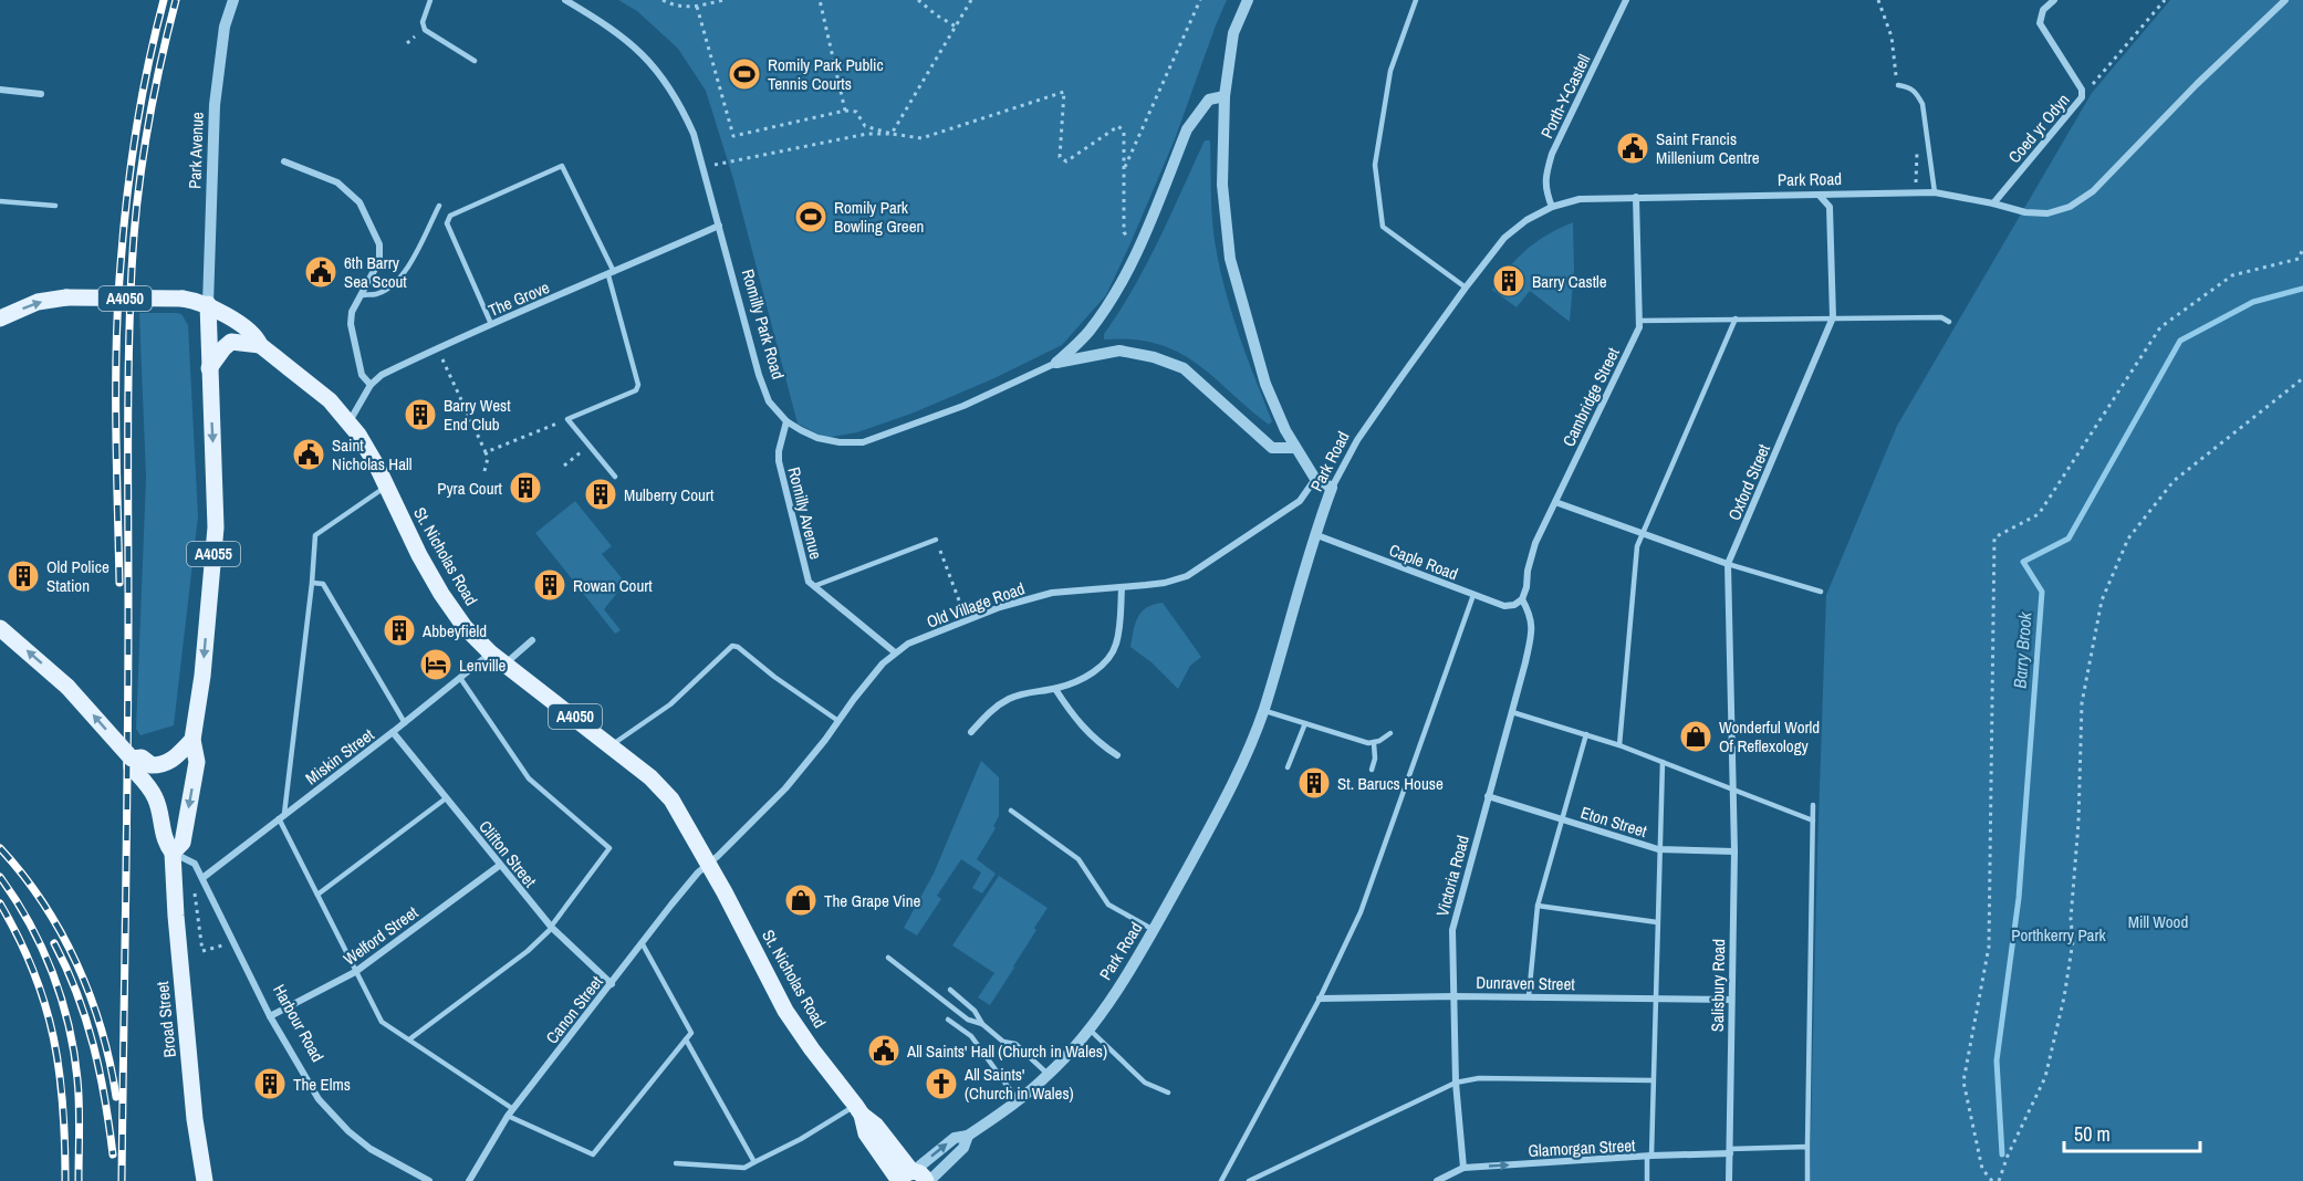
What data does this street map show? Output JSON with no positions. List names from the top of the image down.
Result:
{
  "streets": {
    "main road": [
      "A4050",
      "A4055",
      "St. Nicholas Road",
      "Broad Street"
    ],
    "street": [
      "Porth-Y-Castell",
      "Coed yr Odyn",
      "Park Avenue",
      "Park Road",
      "The Grove",
      "Romilly Park Road",
      "Cambridge Street",
      "Oxford Street",
      "Romilly Avenue",
      "Caple Road",
      "Old Village Road",
      "Miskin Street",
      "Eton Street",
      "Clifton Street",
      "Victoria Road",
      "Welford Street",
      "Dunraven Street",
      "Salisbury Road",
      "Canon Street",
      "Harbour Road",
      "Glamorgan Street"
    ]
  },
  "crossings": [
    ["Porth-Y-Castell", "Park Road"],
    ["Coed yr Odyn", "Park Road"],
    ["Park Avenue", "A4050"],
    ["Park Avenue", "A4055"],
    ["Park Avenue", "St. Nicholas Road"],
    ["Park Road", "Cambridge Street"],
    ["Park Road", "Oxford Street"],
    ["Park Road", "St. Nicholas Road"],
    ["Park Road", "Caple Road"],
    ["A4050", "A4055"],
    ["A4050", "St. Nicholas Road"],
    ["The Grove", "Romilly Park Road"],
    ["The Grove", "St. Nicholas Road"],
    ["Romilly Park Road", "Romilly Avenue"],
    ["Cambridge Street", "Caple Road"],
    ["Cambridge Street", "Victoria Road"],
    ["Oxford Street", "Salisbury Road"],
    ["A4055", "St. Nicholas Road"],
    ["A4055", "Broad Street"],
    ["A4055", "Harbour Road"],
    ["St. Nicholas Road", "Old Village Road"],
    ["St. Nicholas Road", "Miskin Street"],
    ["St. Nicholas Road", "Canon Street"],
    ["Caple Road", "Victoria Road"],
    ["Old Village Road", "Canon Street"],
    ["Miskin Street", "Clifton Street"],
    ["Miskin Street", "Harbour Road"],
    ["Eton Street", "Victoria Road"],
    ["Eton Street", "Salisbury Road"],
    ["Clifton Street", "Welford Street"],
    ["Clifton Street", "Canon Street"],
    ["Victoria Road", "Dunraven Street"],
    ["Victoria Road", "Glamorgan Street"],
    ["Welford Street", "Harbour Road"],
    ["Dunraven Street", "Salisbury Road"],
    ["Salisbury Road", "Glamorgan Street"],
    ["Broad Street", "Harbour Road"]
  ],
  "one_way": ["Glamorgan Street"],
  "water": ["Barry Brook"],
  "parks": ["Mill Wood", "Porthkerry Park"],
  "places": {
    "sports": ["Romily Park Public Tennis Courts", "Romily Park Bowling Green"],
    "public building": [
      "Saint Francis Millenium Centre",
      "6th Barry Sea Scout",
      "Saint Nicholas Hall",
      "All Saints' Hall (Church in Wales)"
    ],
    "building": [
      "Barry Castle",
      "Barry West End Club",
      "Pyra Court",
      "Mulberry Court",
      "Old Police Station",
      "Rowan Court",
      "Abbeyfield",
      "St. Barucs House",
      "The Elms"
    ],
    "hotel": ["Lenville"],
    "shop": ["Wonderful World Of Reflexology", "The Grape Vine"],
    "church": ["All Saints' (Church in Wales)"]
  },
  "scale_bar": "50 m"
}
